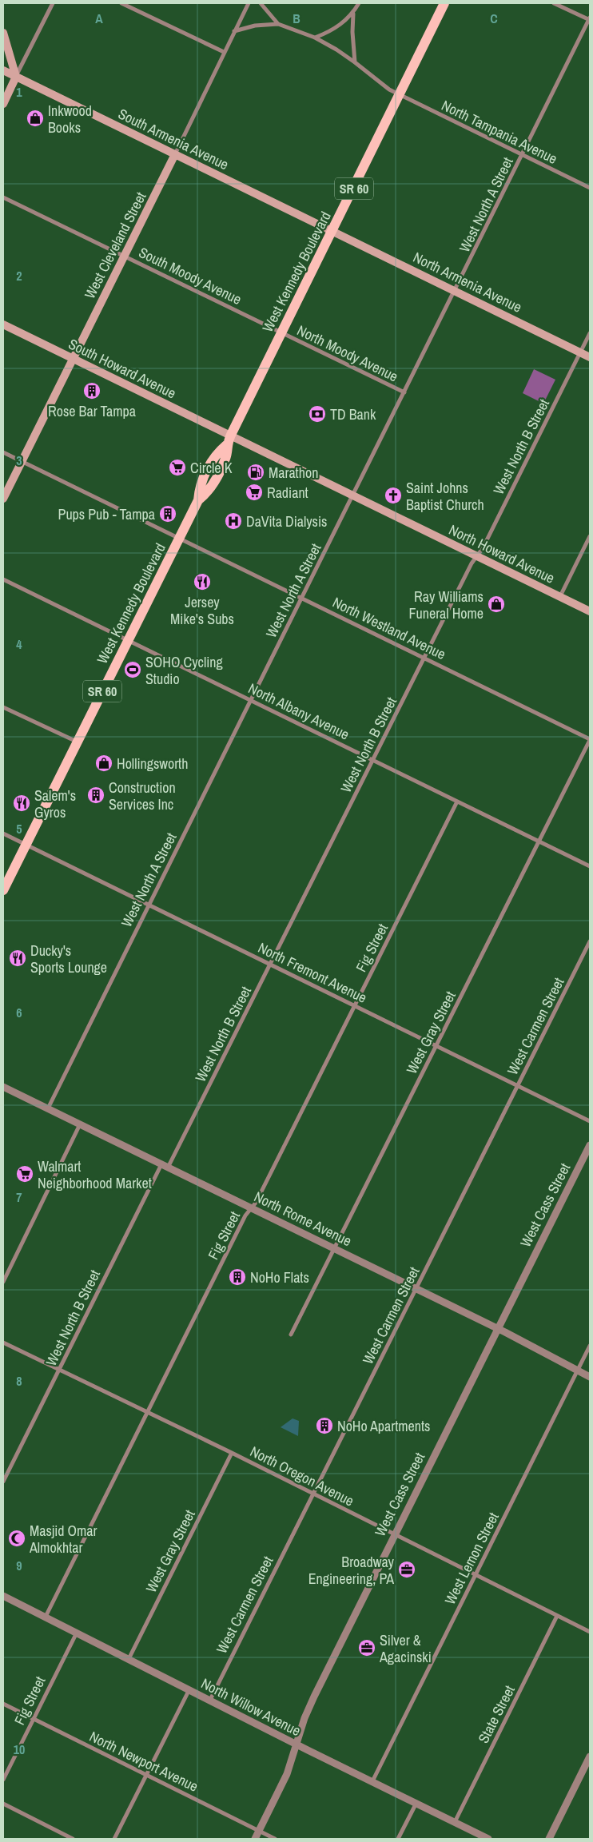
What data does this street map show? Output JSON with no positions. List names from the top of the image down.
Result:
{
  "streets": {
    "main road": [
      "South Armenia Avenue",
      "SR 60",
      "West Cleveland Street",
      "West Kennedy Boulevard",
      "North Armenia Avenue",
      "South Howard Avenue",
      "North Howard Avenue"
    ],
    "street": [
      "North Tampania Avenue",
      "West North A Street",
      "South Moody Avenue",
      "North Moody Avenue",
      "West North B Street",
      "North Westland Avenue",
      "North Albany Avenue",
      "Fig Street",
      "North Fremont Avenue",
      "West Carmen Street",
      "West Gray Street",
      "West Cass Street",
      "North Rome Avenue",
      "North Oregon Avenue",
      "West Lemon Street",
      "North Willow Avenue",
      "State Street",
      "North Newport Avenue"
    ]
  },
  "crossings": [
    ["North Tampania Avenue", "West North A Street"],
    ["North Tampania Avenue", "West Kennedy Boulevard"],
    ["South Armenia Avenue", "West Cleveland Street"],
    ["South Armenia Avenue", "West Kennedy Boulevard"],
    ["South Armenia Avenue", "North Armenia Avenue"],
    ["West North A Street", "North Armenia Avenue"],
    ["West North A Street", "North Moody Avenue"],
    ["West North A Street", "North Howard Avenue"],
    ["West North A Street", "North Westland Avenue"],
    ["West North A Street", "North Albany Avenue"],
    ["West North A Street", "North Fremont Avenue"],
    ["West North A Street", "North Rome Avenue"],
    ["West Cleveland Street", "South Moody Avenue"],
    ["West Cleveland Street", "South Howard Avenue"],
    ["West Cleveland Street", "North Westland Avenue"],
    ["West Kennedy Boulevard", "South Moody Avenue"],
    ["West Kennedy Boulevard", "North Armenia Avenue"],
    ["West Kennedy Boulevard", "North Moody Avenue"],
    ["West Kennedy Boulevard", "South Howard Avenue"],
    ["West Kennedy Boulevard", "North Howard Avenue"],
    ["West Kennedy Boulevard", "North Westland Avenue"],
    ["West Kennedy Boulevard", "North Albany Avenue"],
    ["West Kennedy Boulevard", "North Fremont Avenue"],
    ["South Moody Avenue", "North Moody Avenue"],
    ["North Armenia Avenue", "West North B Street"],
    ["South Howard Avenue", "North Howard Avenue"],
    ["West North B Street", "North Howard Avenue"],
    ["West North B Street", "North Westland Avenue"],
    ["West North B Street", "North Albany Avenue"],
    ["West North B Street", "North Fremont Avenue"],
    ["West North B Street", "North Rome Avenue"],
    ["West North B Street", "North Oregon Avenue"],
    ["North Westland Avenue", "West Gray Street"],
    ["North Albany Avenue", "Fig Street"],
    ["North Albany Avenue", "West Gray Street"],
    ["Fig Street", "North Fremont Avenue"],
    ["Fig Street", "North Rome Avenue"],
    ["Fig Street", "North Oregon Avenue"],
    ["Fig Street", "North Willow Avenue"],
    ["Fig Street", "North Newport Avenue"],
    ["North Fremont Avenue", "West Carmen Street"],
    ["North Fremont Avenue", "West Gray Street"],
    ["West Carmen Street", "North Rome Avenue"],
    ["West Carmen Street", "North Oregon Avenue"],
    ["West Carmen Street", "North Willow Avenue"],
    ["West Gray Street", "North Rome Avenue"],
    ["West Gray Street", "North Oregon Avenue"],
    ["West Gray Street", "North Willow Avenue"],
    ["West Cass Street", "North Rome Avenue"],
    ["West Cass Street", "North Oregon Avenue"],
    ["West Cass Street", "North Willow Avenue"],
    ["West Cass Street", "North Newport Avenue"],
    ["North Rome Avenue", "West Lemon Street"],
    ["North Oregon Avenue", "West Lemon Street"],
    ["North Oregon Avenue", "State Street"],
    ["West Lemon Street", "North Willow Avenue"],
    ["North Willow Avenue", "State Street"]
  ],
  "places": {
    "shop": ["Inkwood Books", "Ray Williams Funeral Home", "Hollingsworth"],
    "building": [
      "Rose Bar Tampa",
      "Pups Pub - Tampa",
      "Construction Services Inc",
      "NoHo Flats",
      "NoHo Apartments"
    ],
    "bank": ["TD Bank"],
    "supermarket": ["Circle K", "Radiant", "Walmart Neighborhood Market"],
    "fuel station": ["Marathon"],
    "church": ["Saint Johns Baptist Church"],
    "hospital": ["DaVita Dialysis"],
    "restaurant": ["Jersey Mike's Subs", "Salem's Gyros", "Ducky's Sports Lounge"],
    "sports": ["SOHO Cycling Studio"],
    "mosque": ["Masjid Omar Almokhtar"],
    "office": ["Broadway Engineering, PA", "Silver & Agacinski"]
  },
  "grid": {
    "columns": ["A", "B", "C"],
    "rows": [
      "1",
      "2",
      "3",
      "4",
      "5",
      "6",
      "7",
      "8",
      "9",
      "10"
    ]
  }
}
